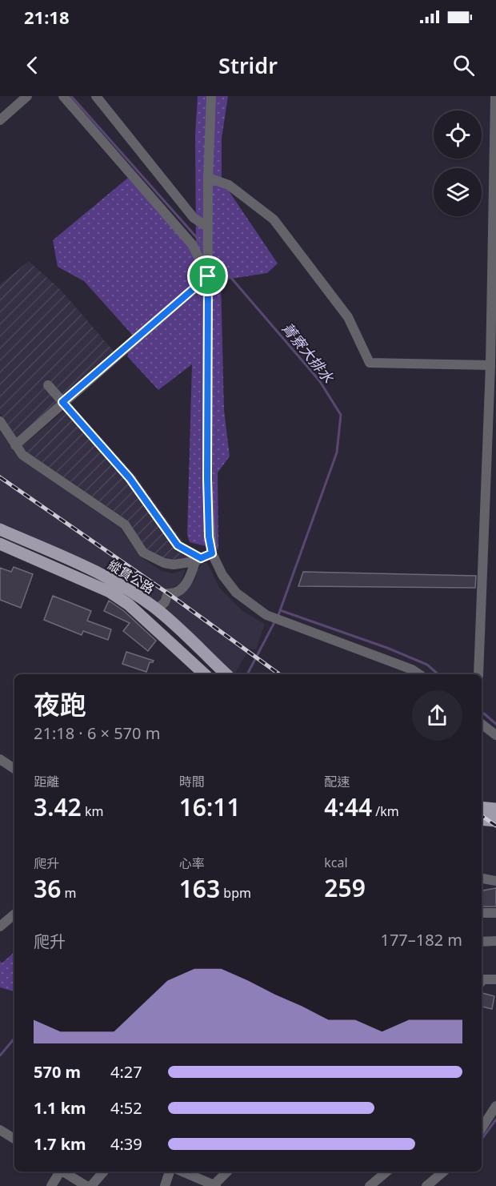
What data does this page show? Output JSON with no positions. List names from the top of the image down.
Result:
{
  "streets": {
    "main road": ["縱貫公路"]
  },
  "water": ["菁寮大排水"],
  "page": {
    "status": "21:18",
    "header": "Stridr",
    "heading": ["夜跑", "21:18 · 6 × 570 m"],
    "stats": [
      ["距離", "3.42 km"],
      ["時間", "16:11"],
      ["配速", "4:44 /km"],
      ["爬升", "36 m"],
      ["心率", "163 bpm"],
      ["kcal", "259"]
    ],
    "chart": ["爬升", "177–182 m"],
    "list": [
      {
        "name": "570 m",
        "note": "4:27"
      },
      {
        "name": "1.1 km",
        "note": "4:52"
      },
      {
        "name": "1.7 km",
        "note": "4:39"
      }
    ]
  }
}
